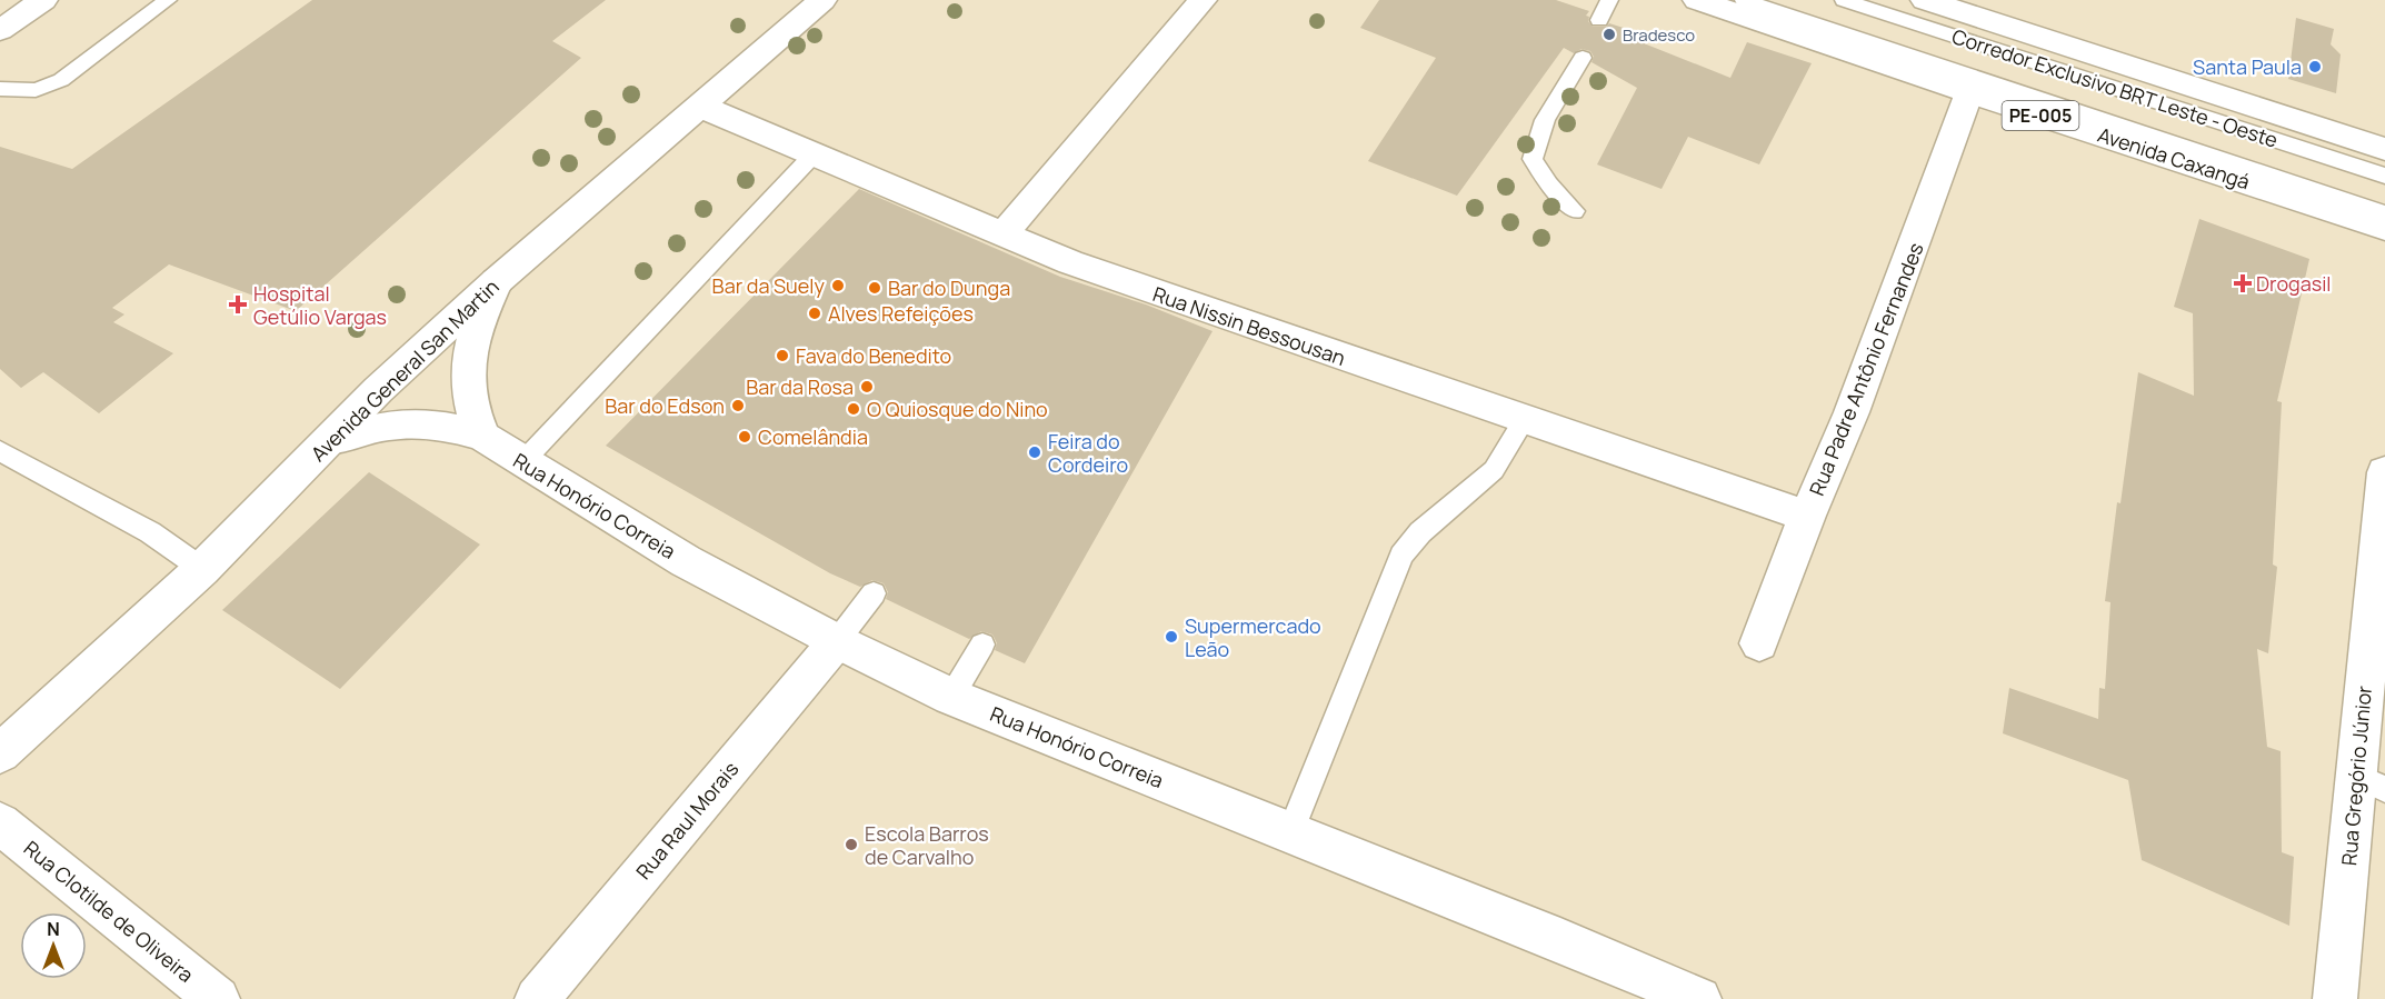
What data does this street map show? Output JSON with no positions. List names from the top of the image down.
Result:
{
  "streets": {
    "main road": [
      "PE-005",
      "Avenida Caxangá",
      "Rua Nissin Bessousan",
      "Rua Padre Antônio Fernandes",
      "Avenida General San Martin",
      "Rua Honório Correia",
      "Rua Gregório Júnior",
      "Rua Raul Morais",
      "Rua Clotilde de Oliveira"
    ],
    "lane": ["Corredor Exclusivo BRT Leste - Oeste"]
  },
  "crossings": [
    ["Avenida Caxangá", "Rua Padre Antônio Fernandes"],
    ["Rua Nissin Bessousan", "Rua Padre Antônio Fernandes"],
    ["Rua Nissin Bessousan", "Avenida General San Martin"],
    ["Avenida General San Martin", "Rua Honório Correia"],
    ["Rua Honório Correia", "Rua Raul Morais"]
  ],
  "places": {
    "other": [
      "Bradesco",
      "Santa Paula",
      "Bar da Suely",
      "Bar do Dunga",
      "Alves Refeições",
      "Fava do Benedito",
      "Bar da Rosa",
      "Bar do Edson",
      "O Quiosque do Nino",
      "Comelândia",
      "Feira do Cordeiro",
      "Supermercado Leão",
      "Escola Barros de Carvalho"
    ],
    "health": ["Drogasil", "Hospital Getúlio Vargas"]
  },
  "north": "top"
}
